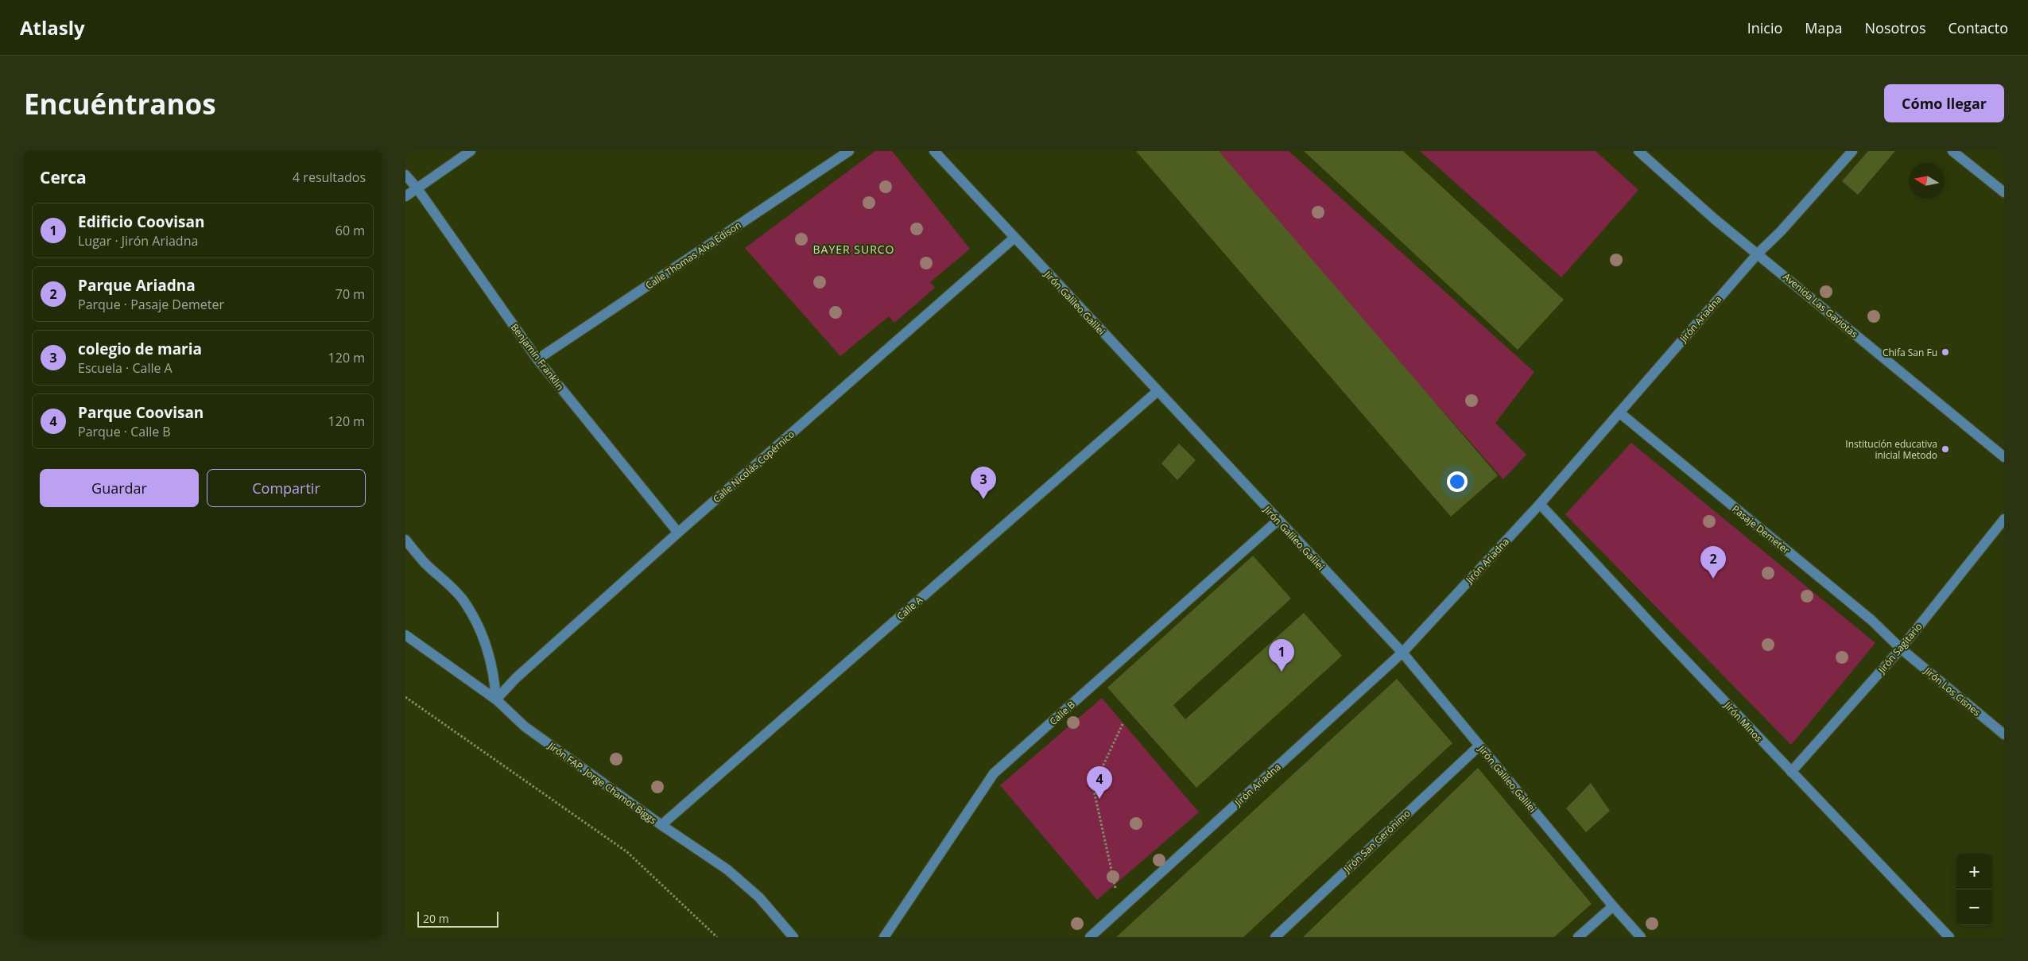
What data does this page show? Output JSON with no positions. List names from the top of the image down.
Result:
{
  "streets": {
    "street": [
      "Calle Thomas Alva Edison",
      "Jirón Galileo Galilei",
      "Avenida Las Gaviotas",
      "Jirón Ariadna",
      "Benjamín Franklin",
      "Calle Nicolás Copérnico",
      "Pasaje Demeter",
      "Calle A",
      "Jirón Sagitario",
      "Jirón Los Cisnes",
      "Calle B",
      "Jirón Minos",
      "Jirón FAP. Jorge Chamot Biggs",
      "Jirón San Gerónimo"
    ]
  },
  "crossings": [
    ["Calle Thomas Alva Edison", "Benjamín Franklin"],
    ["Jirón Galileo Galilei", "Jirón Ariadna"],
    ["Jirón Galileo Galilei", "Calle Nicolás Copérnico"],
    ["Jirón Galileo Galilei", "Calle A"],
    ["Jirón Galileo Galilei", "Calle B"],
    ["Jirón Galileo Galilei", "Jirón San Gerónimo"],
    ["Avenida Las Gaviotas", "Jirón Ariadna"],
    ["Jirón Ariadna", "Pasaje Demeter"],
    ["Jirón Ariadna", "Jirón Minos"],
    ["Benjamín Franklin", "Calle Nicolás Copérnico"],
    ["Calle Nicolás Copérnico", "Jirón FAP. Jorge Chamot Biggs"],
    ["Pasaje Demeter", "Jirón Sagitario"],
    ["Pasaje Demeter", "Jirón Los Cisnes"],
    ["Calle A", "Jirón FAP. Jorge Chamot Biggs"],
    ["Jirón Sagitario", "Jirón Los Cisnes"],
    ["Jirón Sagitario", "Jirón Minos"]
  ],
  "districts": ["BAYER SURCO"],
  "places": ["Chifa San Fu", "Institución educativa inicial Metodo"],
  "scale_bar": "20 m",
  "north": "left",
  "page": {
    "header": "Atlasly",
    "nav": [
      "Inicio",
      "Mapa",
      "Nosotros",
      "Contacto"
    ],
    "buttons": [
      "Cómo llegar",
      ["Guardar", "Compartir"]
    ],
    "title": "Encuéntranos",
    "heading": ["Cerca", "4 resultados"],
    "list": [
      {
        "mark": "1",
        "name": "Edificio Coovisan",
        "note": "Lugar · Jirón Ariadna",
        "value": "60 m"
      },
      {
        "mark": "2",
        "name": "Parque Ariadna",
        "note": "Parque · Pasaje Demeter",
        "value": "70 m"
      },
      {
        "mark": "3",
        "name": "colegio de maria",
        "note": "Escuela · Calle A",
        "value": "120 m"
      },
      {
        "mark": "4",
        "name": "Parque Coovisan",
        "note": "Parque · Calle B",
        "value": "120 m"
      }
    ],
    "pins": [
      "3",
      "2",
      "1",
      "4"
    ],
    "map_buttons": ["+", "−"],
    "scale": "20 m"
  }
}
